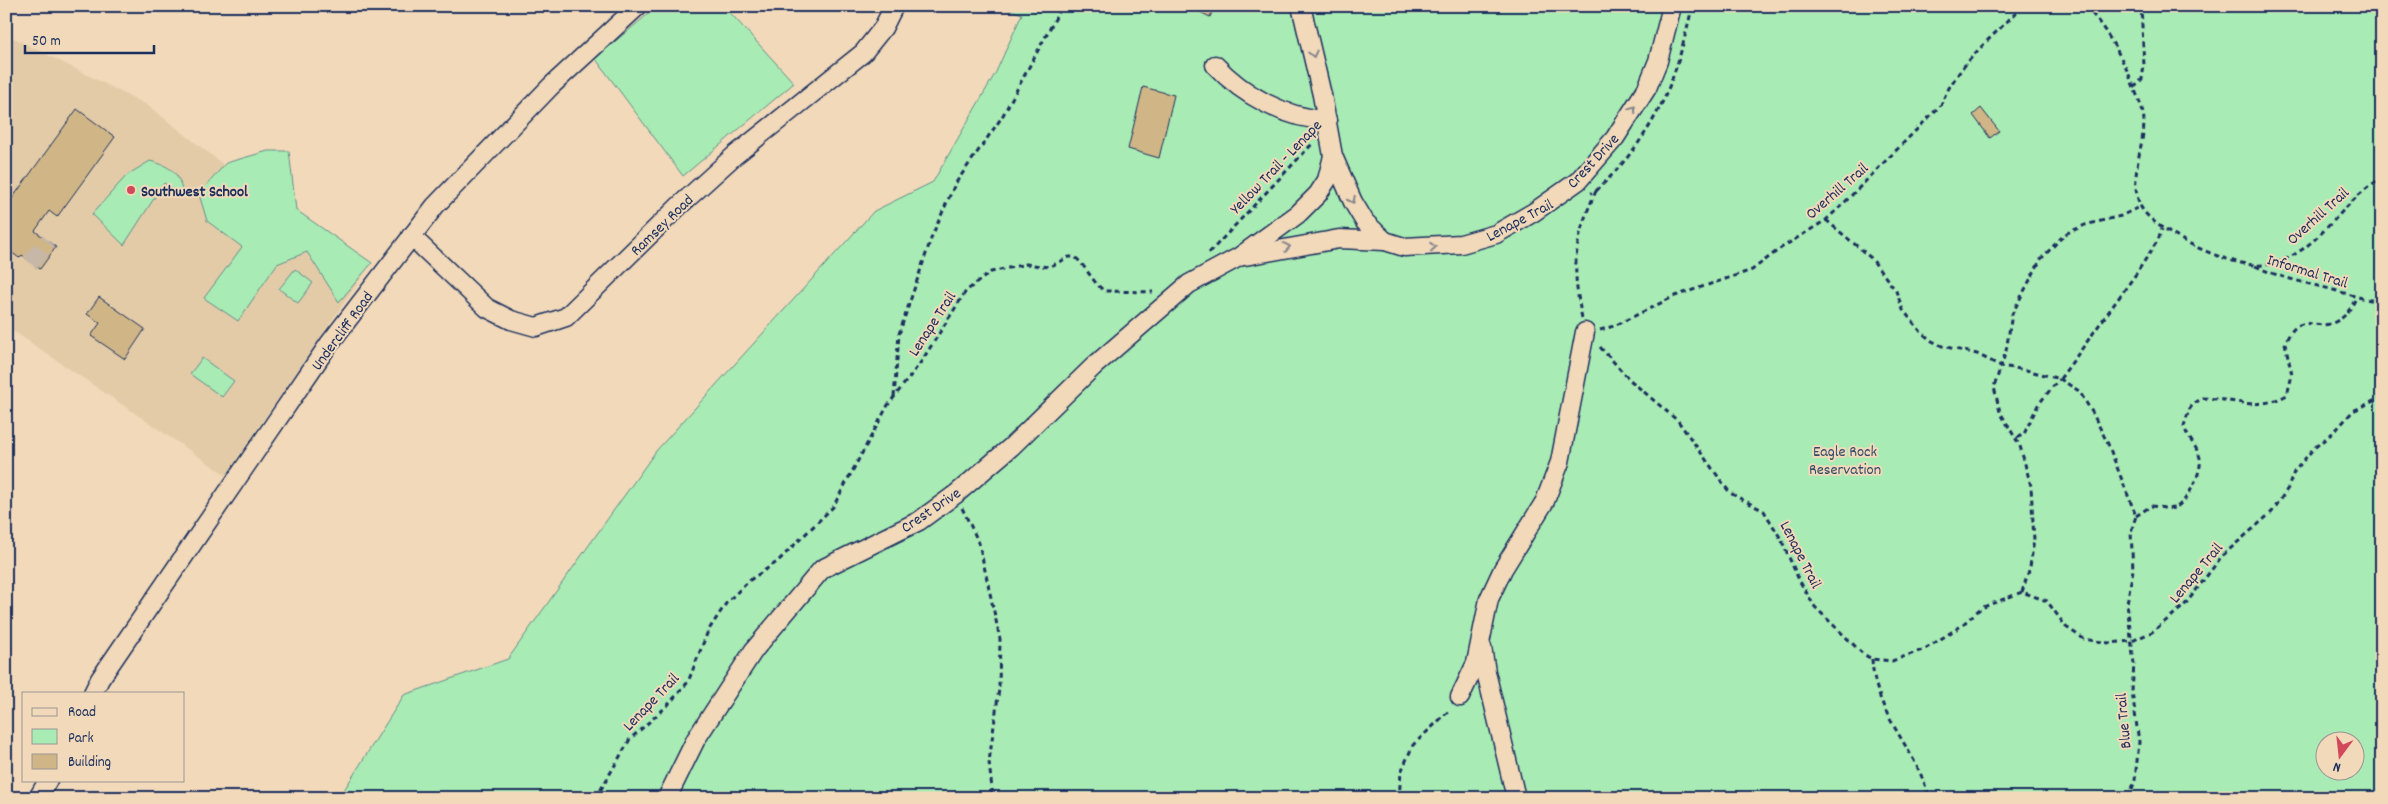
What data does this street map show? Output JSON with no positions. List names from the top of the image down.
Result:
{
  "streets": {
    "street": ["Crest Drive", "Ramsey Road", "Undercliff Road"],
    "path": [
      "Yellow Trail - Lenape",
      "Overhill Trail",
      "Lenape Trail",
      "Informal Trail",
      "Blue Trail"
    ]
  },
  "crossings": [
    ["Crest Drive", "Lenape Trail"],
    ["Overhill Trail", "Lenape Trail"],
    ["Overhill Trail", "Informal Trail"],
    ["Lenape Trail", "Blue Trail"],
    ["Ramsey Road", "Undercliff Road"],
    ["Informal Trail", "Blue Trail"]
  ],
  "parks": ["Eagle Rock Reservation"],
  "places": ["Southwest School"],
  "legend": ["Road", "Park", "Building"],
  "scale_bar": "50 m",
  "north": "bottom"
}
